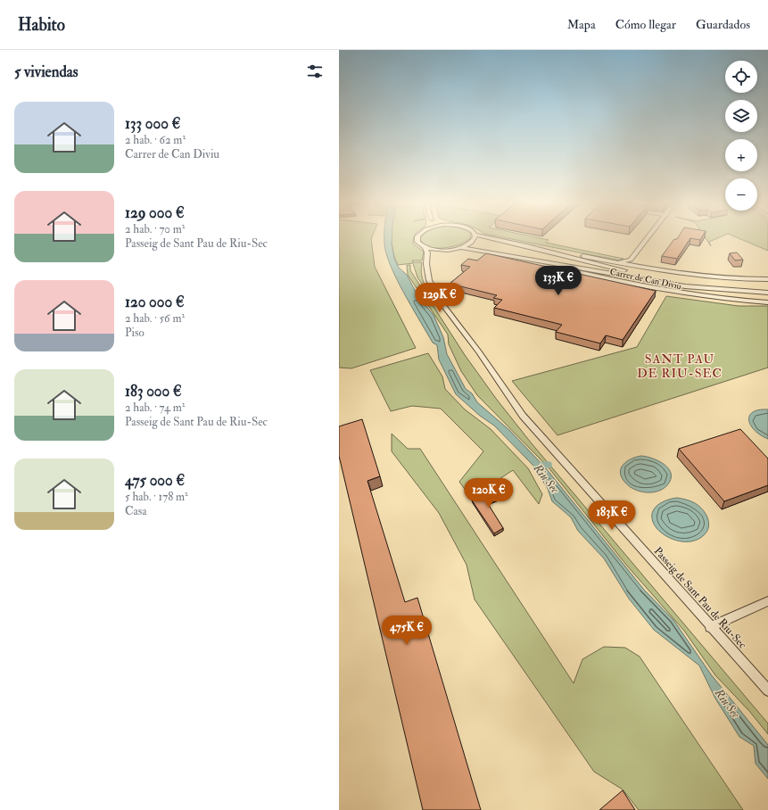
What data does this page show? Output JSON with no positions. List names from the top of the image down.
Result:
{
  "streets": {
    "street": ["Carrer de Can Diviu", "Passeig de Sant Pau de Riu-Sec"]
  },
  "districts": ["SANT PAU DE RIU-SEC"],
  "water": ["Riu Sec"],
  "page": {
    "header": "Habito",
    "nav": ["Mapa", "Cómo llegar", "Guardados"],
    "heading": "5 viviendas",
    "map_buttons": ["+", "−"],
    "list": [
      {
        "name": "133 000 €",
        "note": "2 hab. · 62 m² · Carrer de Can Diviu"
      },
      {
        "name": "129 000 €",
        "note": "2 hab. · 70 m² · Passeig de Sant Pau de Riu-Sec"
      },
      {
        "name": "120 000 €",
        "note": "2 hab. · 56 m² · Piso"
      },
      {
        "name": "183 000 €",
        "note": "2 hab. · 74 m² · Passeig de Sant Pau de Riu-Sec"
      },
      {
        "name": "475 000 €",
        "note": "5 hab. · 178 m² · Casa"
      }
    ],
    "price": [
      "133K €",
      "129K €",
      "120K €",
      "183K €",
      "475K €"
    ]
  }
}
